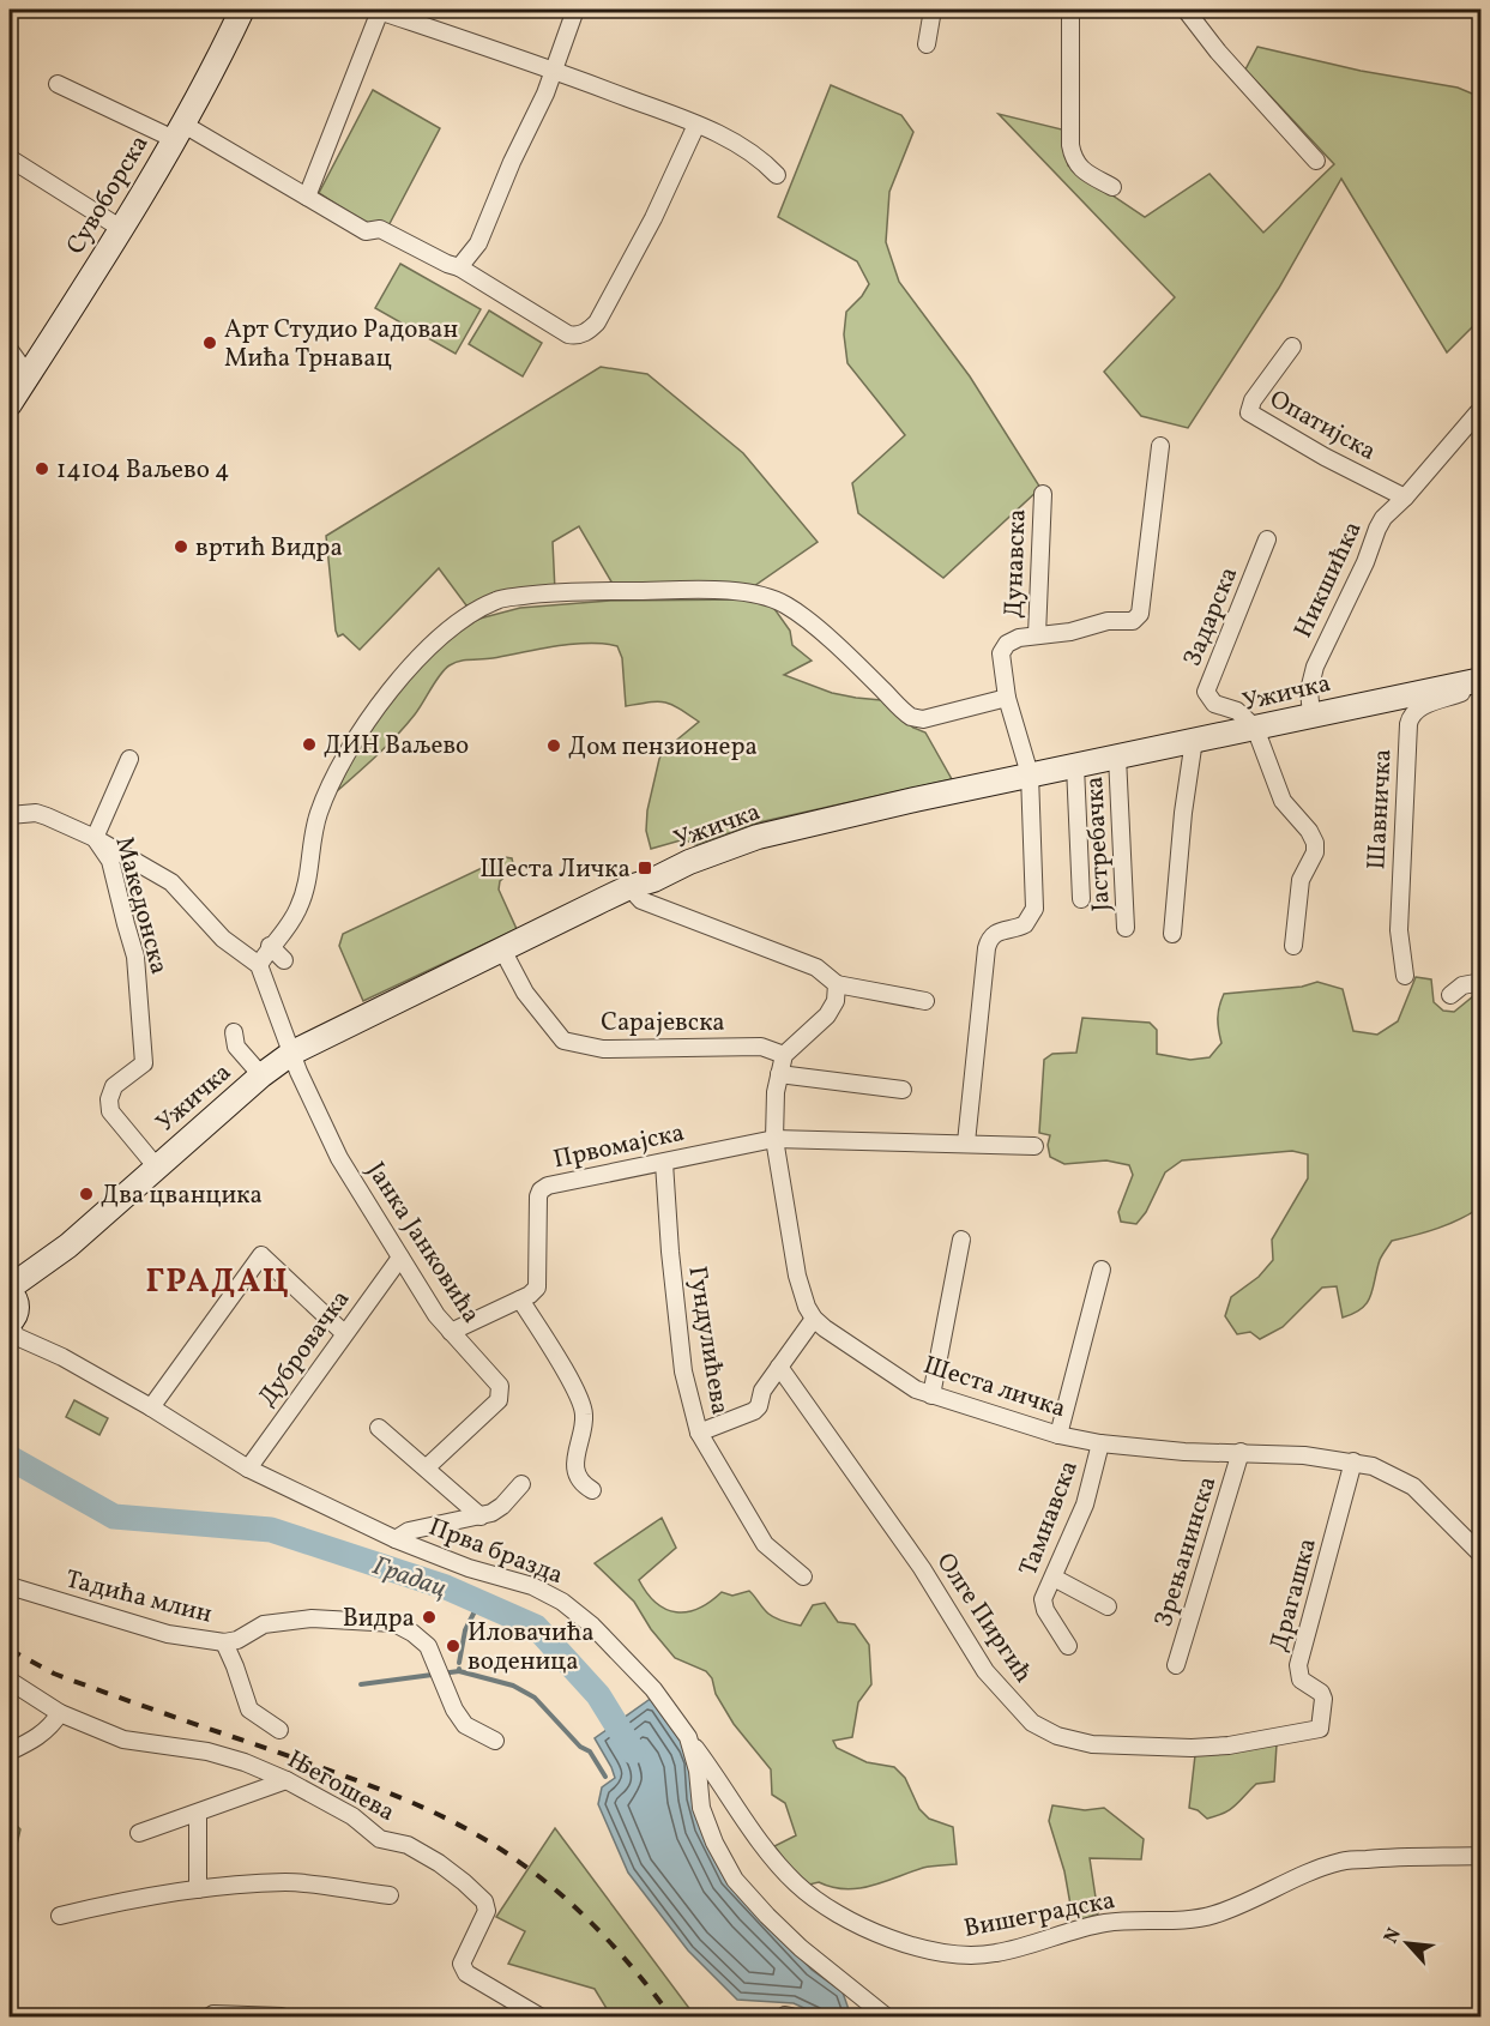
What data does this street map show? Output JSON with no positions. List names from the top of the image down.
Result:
{
  "streets": {
    "main road": ["Сувоборска", "Ужичка"],
    "street": [
      "Опатијска",
      "Дунавска",
      "Никшићка",
      "Задарска",
      "Шавничка",
      "Јастребачка",
      "Македонска",
      "Сарајевска",
      "Првомајска",
      "Јанка Јанковића",
      "Гундулићева",
      "Дубровачка",
      "Шеста личка",
      "Тамнавска",
      "Прва бразда",
      "Зрењанинска",
      "Драгашка",
      "Тадића млин",
      "Олге Пиргић",
      "Његошева",
      "Вишеградска"
    ]
  },
  "crossings": [
    ["Опатијска", "Никшићка"],
    ["Никшићка", "Ужичка"],
    ["Задарска", "Ужичка"],
    ["Ужичка", "Шавничка"],
    ["Ужичка", "Јастребачка"],
    ["Ужичка", "Македонска"],
    ["Ужичка", "Сарајевска"],
    ["Ужичка", "Јанка Јанковића"],
    ["Ужичка", "Прва бразда"],
    ["Првомајска", "Јанка Јанковића"],
    ["Првомајска", "Гундулићева"],
    ["Јанка Јанковића", "Дубровачка"],
    ["Дубровачка", "Прва бразда"],
    ["Шеста личка", "Тамнавска"],
    ["Шеста личка", "Зрењанинска"],
    ["Шеста личка", "Драгашка"],
    ["Прва бразда", "Вишеградска"],
    ["Драгашка", "Олге Пиргић"]
  ],
  "districts": ["ГРАДАЦ"],
  "water": ["Градац"],
  "places": {
    "other": [
      "Арт Студио Радован Мића Трнавац",
      "14104 Ваљево 4",
      "вртић Видра",
      "ДИН Ваљево",
      "Дом пензионера",
      "Два цванцика",
      "Видра",
      "Иловачића воденица"
    ],
    "transit": ["Шеста Личка"]
  },
  "north": "top left"
}
